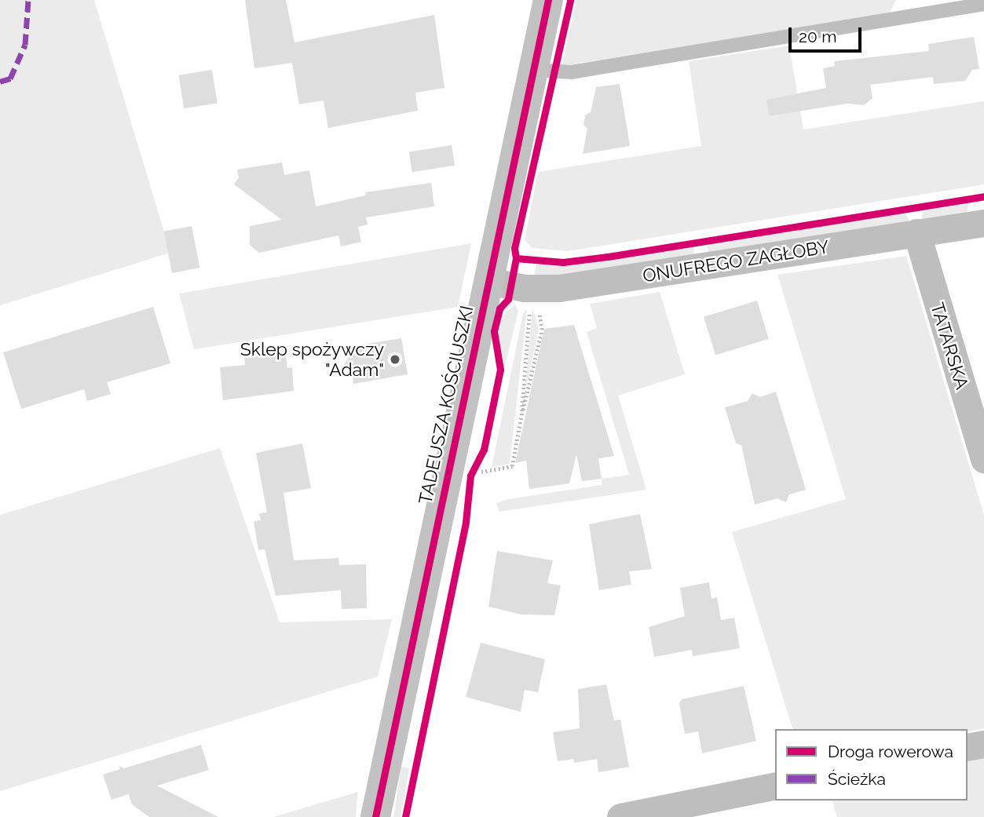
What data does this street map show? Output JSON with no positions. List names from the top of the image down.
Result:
{
  "streets": {
    "street": ["ONUFREGO ZAGŁOBY", "TATARSKA", "TADEUSZA KOŚCIUSZKI"]
  },
  "crossings": [
    ["ONUFREGO ZAGŁOBY", "TATARSKA"],
    ["ONUFREGO ZAGŁOBY", "TADEUSZA KOŚCIUSZKI"]
  ],
  "places": ["Sklep spożywczy \"Adam\""],
  "legend": ["Droga rowerowa", "Ścieżka"],
  "scale_bar": "20 m"
}
